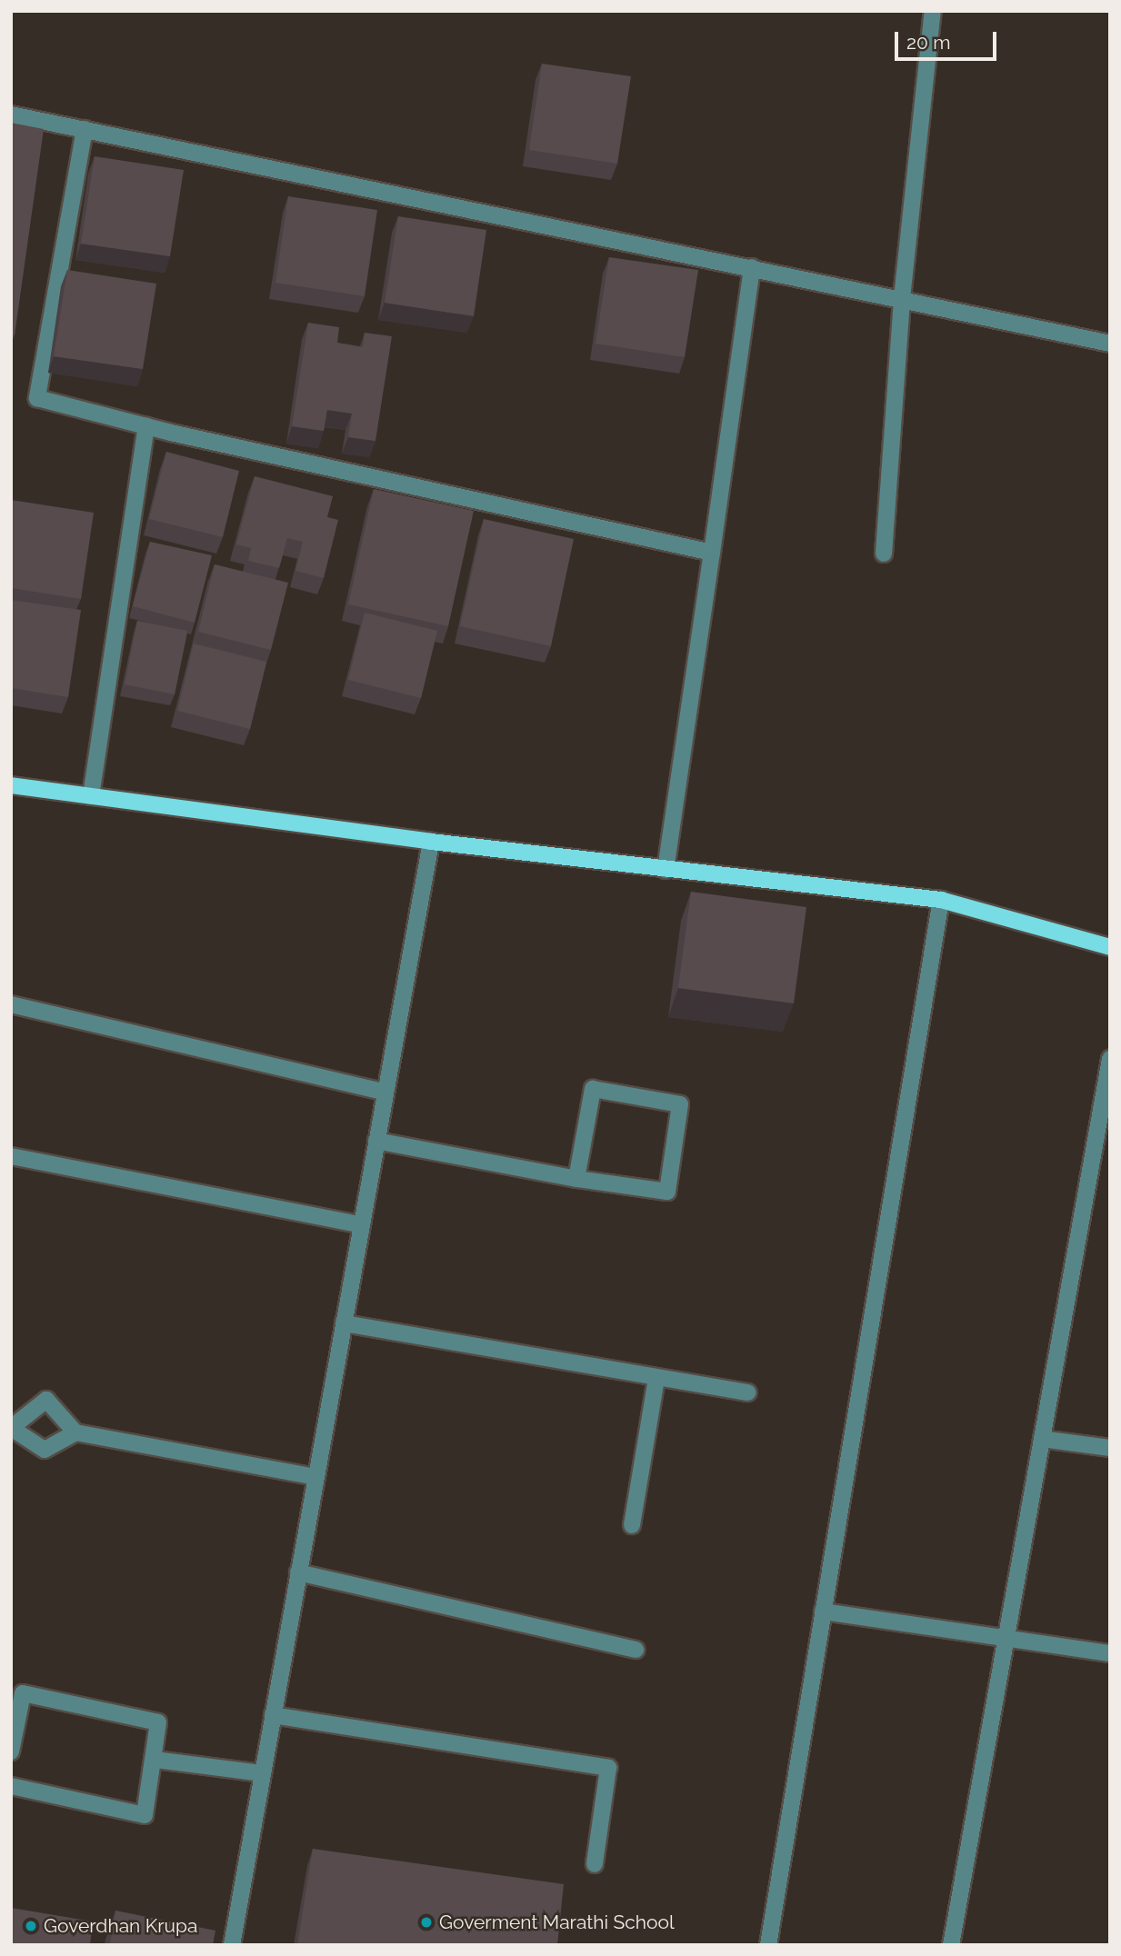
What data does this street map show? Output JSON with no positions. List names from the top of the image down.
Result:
{
  "places": ["Goverment Marathi School", "Goverdhan Krupa"],
  "scale_bar": "20 m"
}
